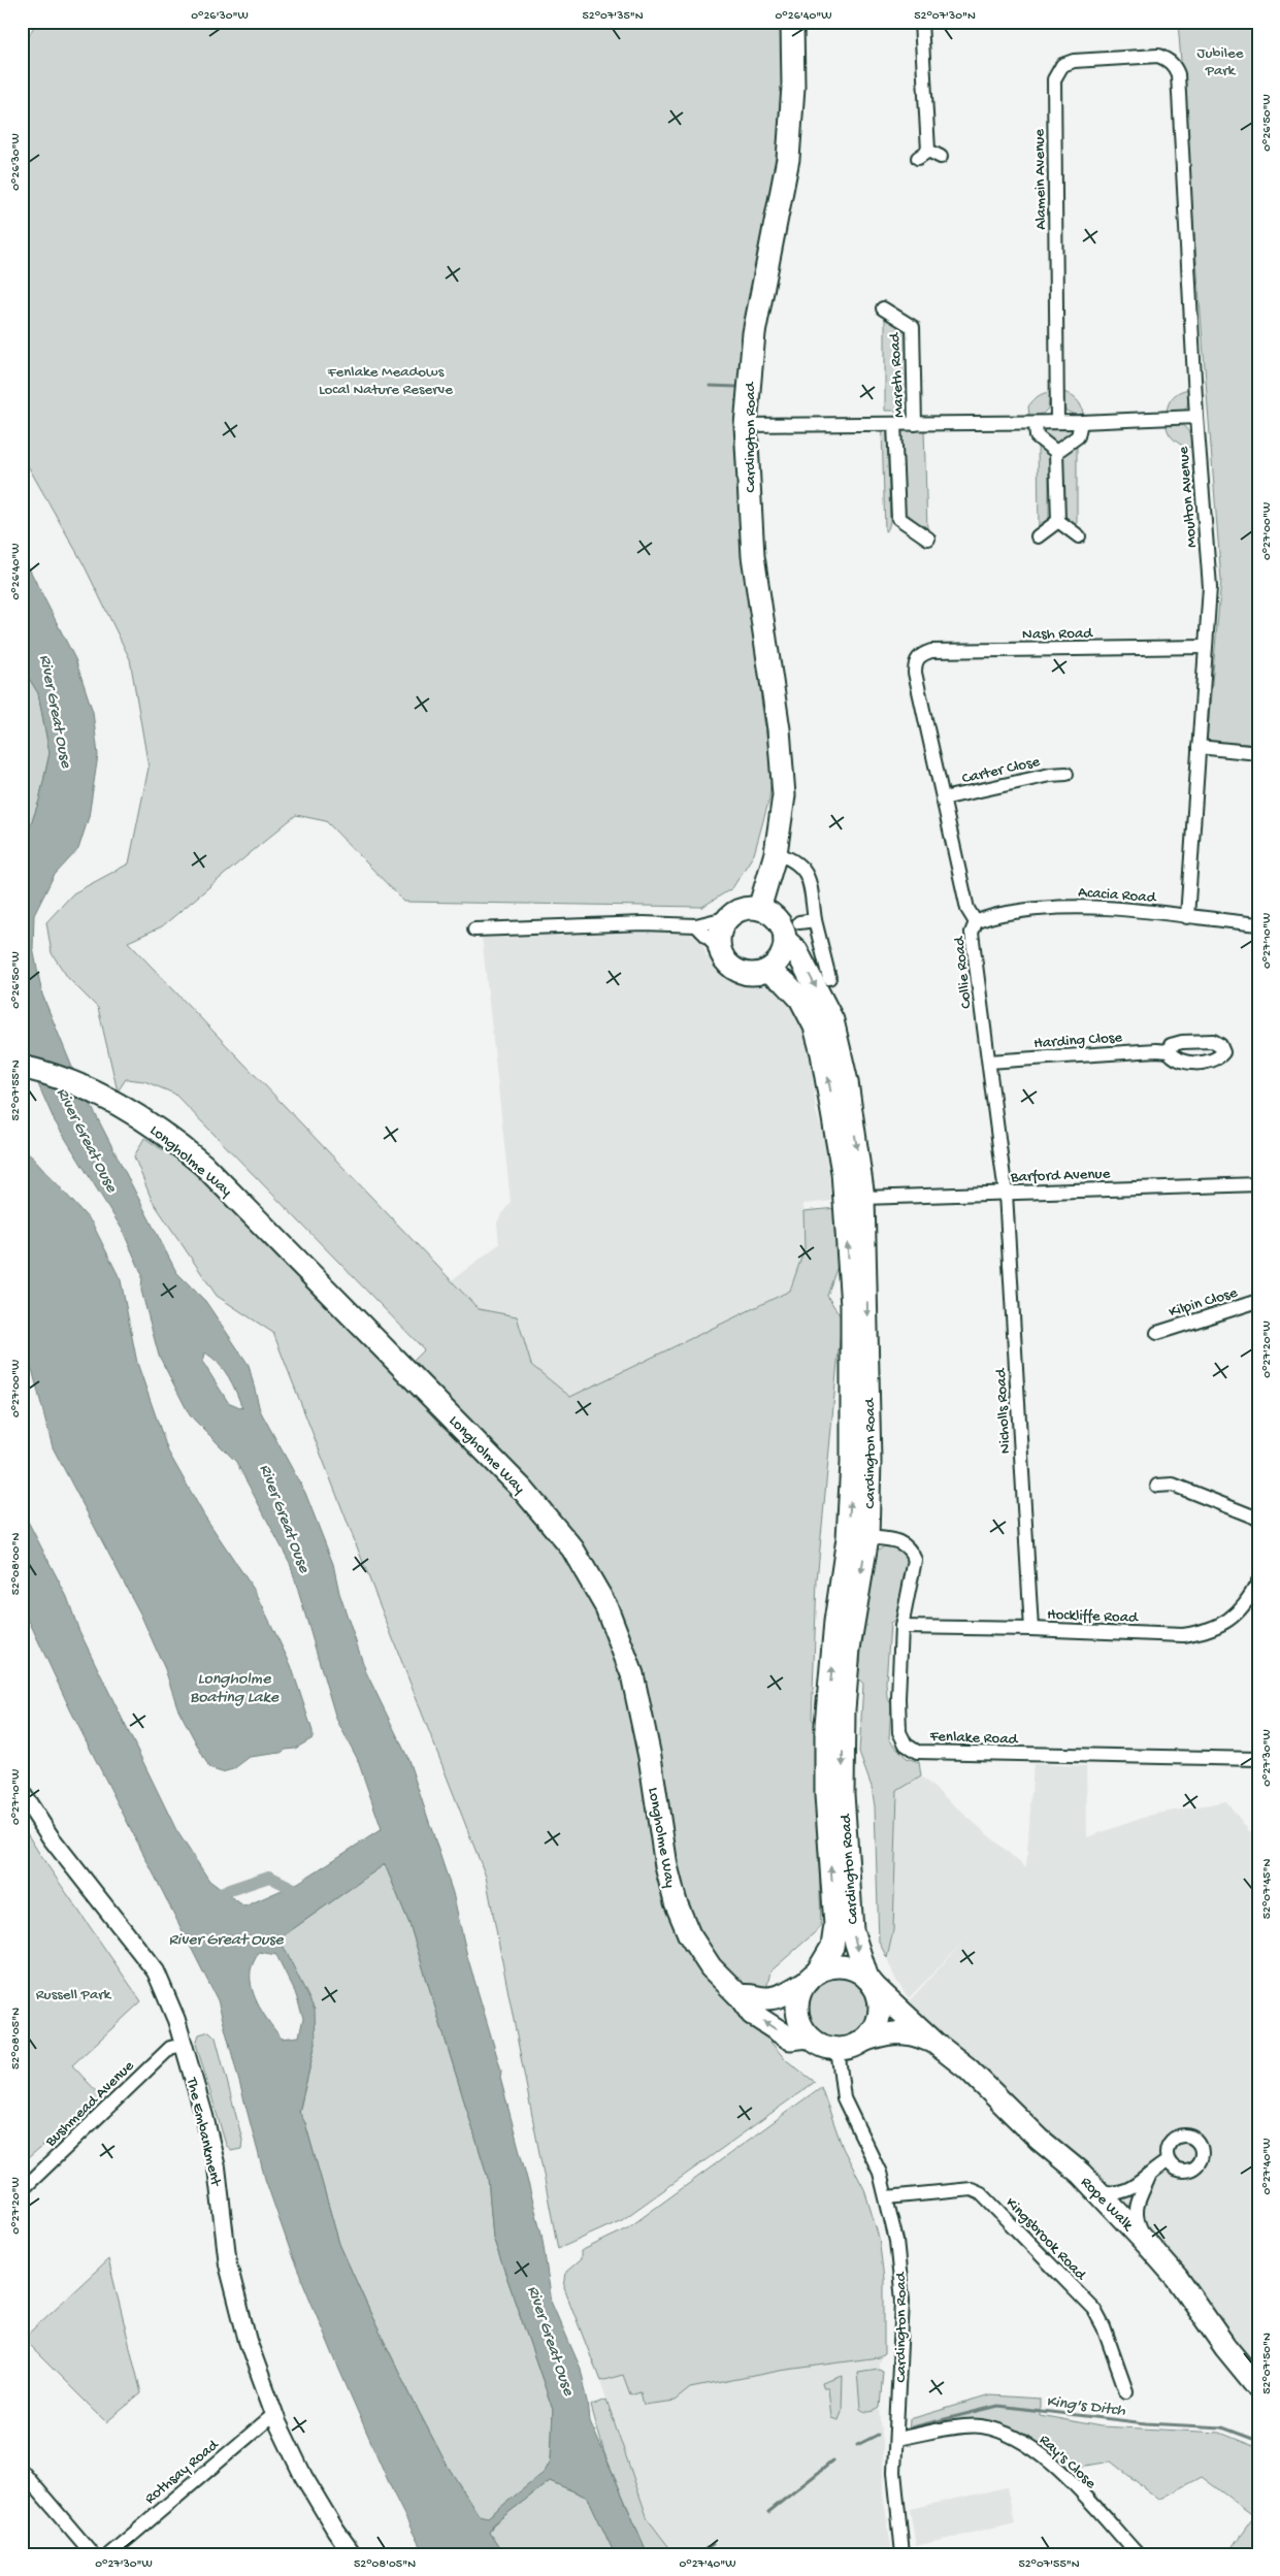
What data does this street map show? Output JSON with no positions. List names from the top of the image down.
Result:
{
  "streets": {
    "main road": ["Cardington Road", "Longholme Way", "Rope Walk"],
    "street": [
      "Alamein Avenue",
      "Mareth Road",
      "Moulton Avenue",
      "Nash Road",
      "Carter Close",
      "Acacia Road",
      "Collie Road",
      "Harding Close",
      "Barford Avenue",
      "Kilpin Close",
      "Nicholls Road",
      "Hockliffe Road",
      "Fenlake Road",
      "Bushmead Avenue",
      "The Embankment",
      "Kingsbrook Road",
      "Ray's Close",
      "Rothsay Road"
    ]
  },
  "crossings": [
    ["Alamein Avenue", "Mareth Road"],
    ["Alamein Avenue", "Moulton Avenue"],
    ["Mareth Road", "Cardington Road"],
    ["Mareth Road", "Moulton Avenue"],
    ["Cardington Road", "Longholme Way"],
    ["Cardington Road", "Barford Avenue"],
    ["Cardington Road", "Fenlake Road"],
    ["Cardington Road", "Rope Walk"],
    ["Cardington Road", "Kingsbrook Road"],
    ["Cardington Road", "Ray's Close"],
    ["Moulton Avenue", "Nash Road"],
    ["Moulton Avenue", "Acacia Road"],
    ["Nash Road", "Collie Road"],
    ["Carter Close", "Collie Road"],
    ["Acacia Road", "Collie Road"],
    ["Collie Road", "Harding Close"],
    ["Collie Road", "Barford Avenue"],
    ["Collie Road", "Nicholls Road"],
    ["Longholme Way", "Rope Walk"],
    ["Barford Avenue", "Nicholls Road"],
    ["Nicholls Road", "Hockliffe Road"],
    ["Hockliffe Road", "Fenlake Road"],
    ["Bushmead Avenue", "The Embankment"],
    ["The Embankment", "Rothsay Road"]
  ],
  "water": ["River Great Ouse", "Longholme Boating Lake", "King's Ditch"],
  "parks": ["Jubilee Park", "Fenlake Meadows Local Nature Reserve", "Russell Park"],
  "coordinates": [
    "0°26'30\"W",
    "52°07'35\"N",
    "0°26'40\"W",
    "52°07'30\"N",
    "0°26'50\"W",
    "0°27'00\"W",
    "0°27'10\"W",
    "52°07'55\"N",
    "0°27'20\"W",
    "52°08'00\"N",
    "0°27'30\"W",
    "52°07'45\"N",
    "52°08'05\"N",
    "0°27'40\"W",
    "52°07'50\"N"
  ]
}
